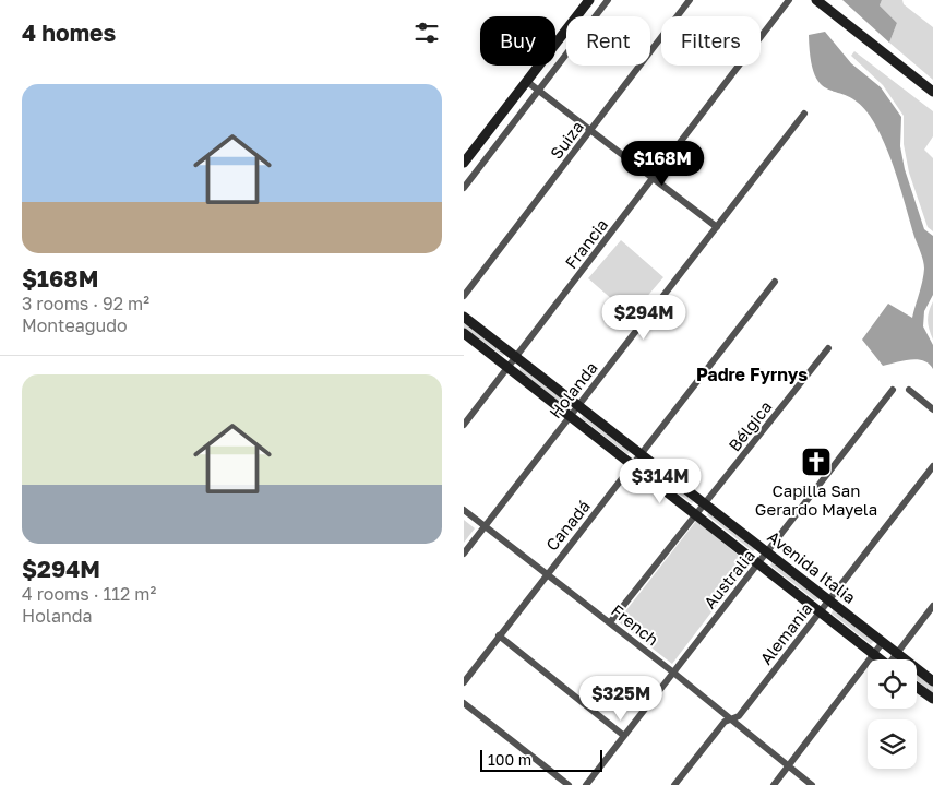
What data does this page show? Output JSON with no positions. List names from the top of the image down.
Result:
{
  "streets": {
    "main road": ["Avenida Italia"],
    "street": [
      "Suiza",
      "Francia",
      "Holanda",
      "Bélgica",
      "Canadá",
      "Australia",
      "French",
      "Alemania"
    ]
  },
  "crossings": [
    ["Francia", "Avenida Italia"],
    ["Holanda", "Avenida Italia"],
    ["Holanda", "French"],
    ["Bélgica", "Avenida Italia"],
    ["Bélgica", "French"],
    ["Canadá", "Avenida Italia"],
    ["Canadá", "French"],
    ["Avenida Italia", "Australia"],
    ["Avenida Italia", "Alemania"],
    ["Australia", "French"],
    ["French", "Alemania"]
  ],
  "districts": ["Padre Fyrnys"],
  "places": {
    "church": ["Capilla San Gerardo Mayela"]
  },
  "scale_bar": "100 m",
  "page": {
    "heading": "4 homes",
    "chip": ["Buy", "Rent", "Filters"],
    "list": [
      {
        "name": "$168M",
        "note": "3 rooms · 92 m² · Monteagudo"
      },
      {
        "name": "$294M",
        "note": "4 rooms · 112 m² · Holanda"
      }
    ],
    "price": [
      "$168M",
      "$294M",
      "$314M",
      "$325M"
    ],
    "scale": "100 m"
  }
}
